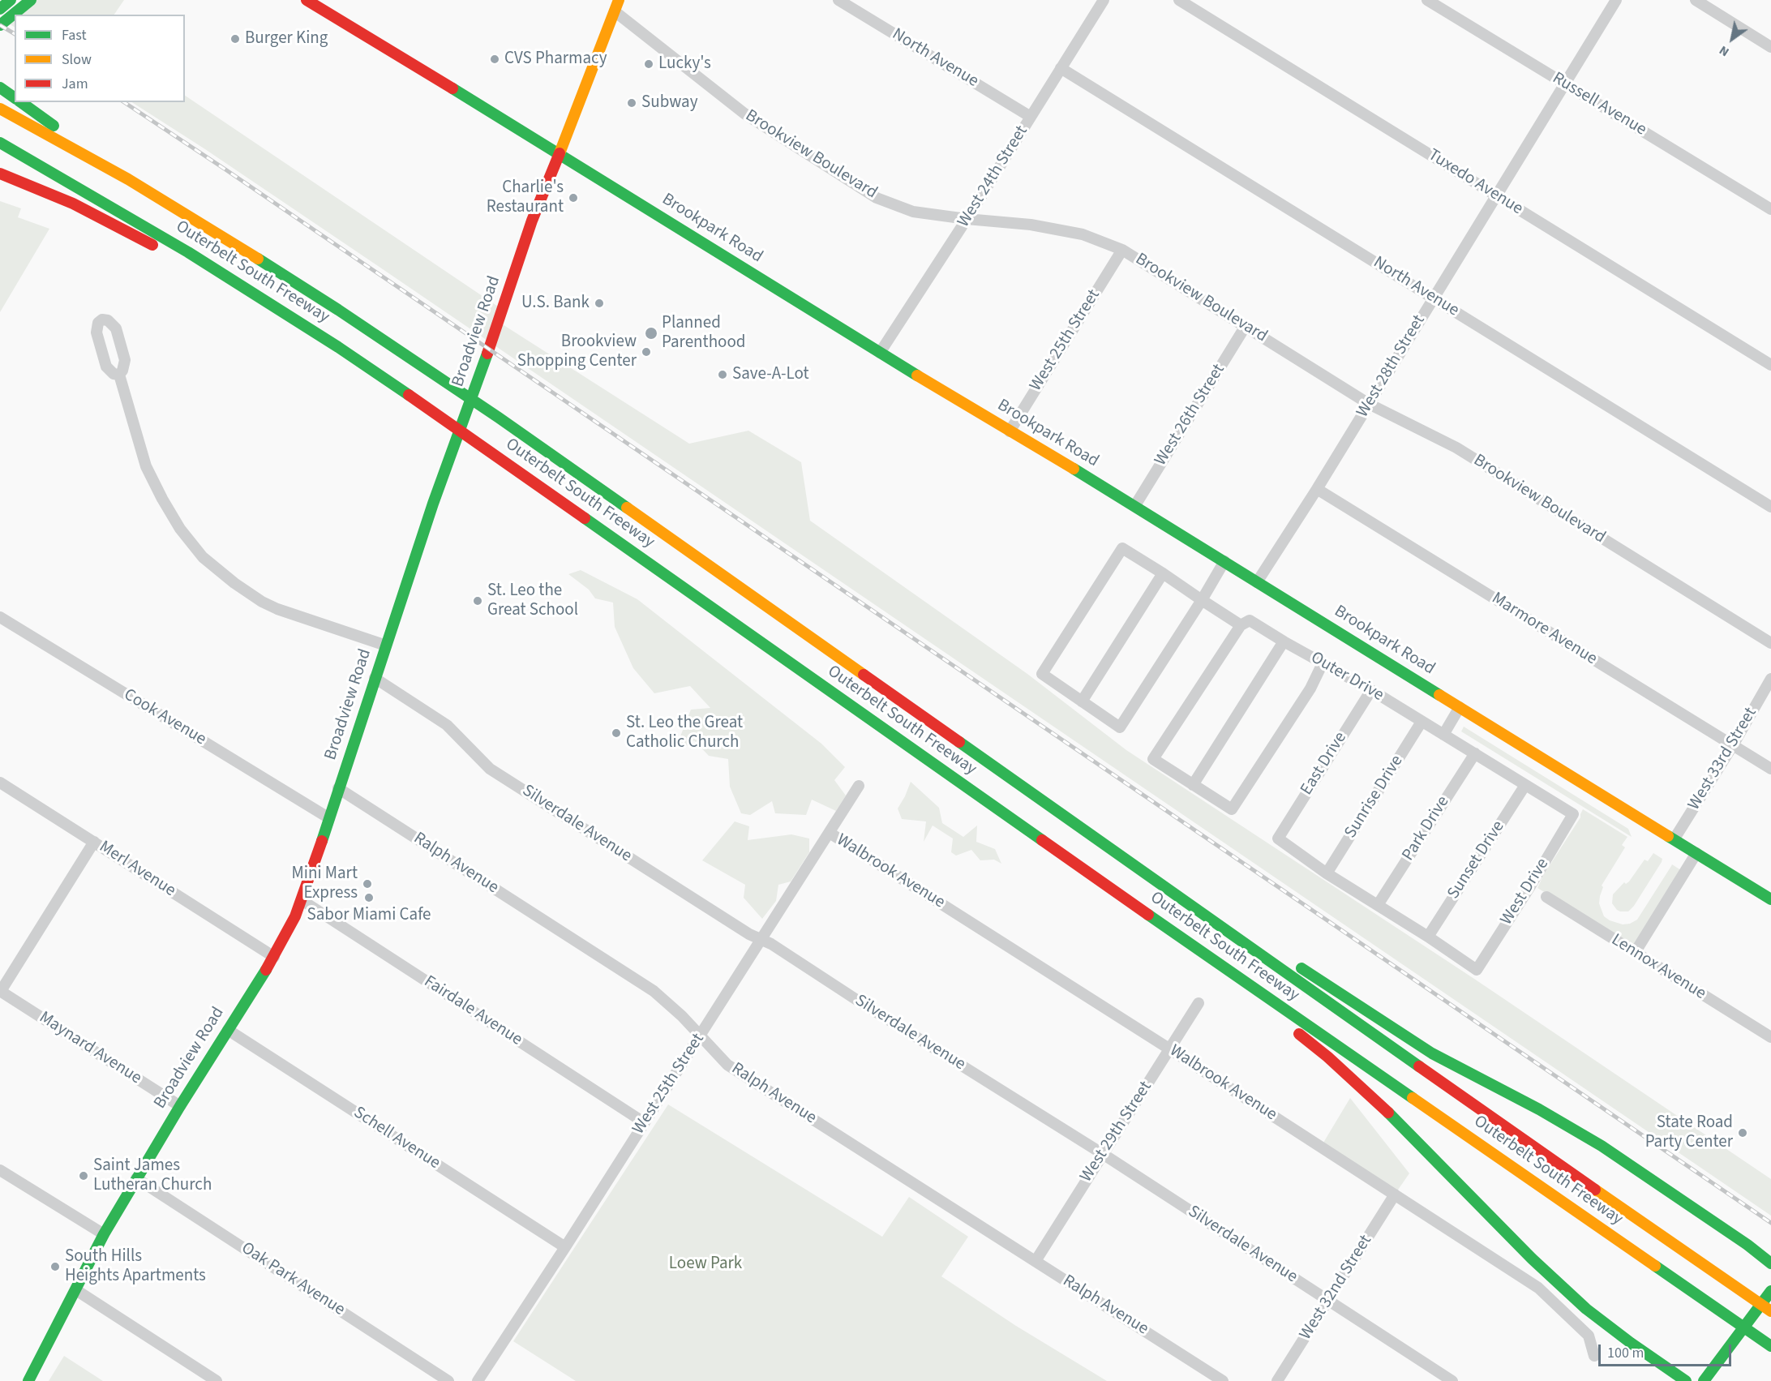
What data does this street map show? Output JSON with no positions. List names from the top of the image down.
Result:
{
  "streets": {
    "main road": ["Brookpark Road", "Outerbelt South Freeway", "Broadview Road"],
    "street": [
      "North Avenue",
      "Russell Avenue",
      "Brookview Boulevard",
      "West 24th Street",
      "Tuxedo Avenue",
      "West 25th Street",
      "West 28th Street",
      "West 26th Street",
      "Marmore Avenue",
      "Outer Drive",
      "Cook Avenue",
      "West 33rd Street",
      "East Drive",
      "Sunrise Drive",
      "Silverdale Avenue",
      "Park Drive",
      "Sunset Drive",
      "Ralph Avenue",
      "Merl Avenue",
      "Walbrook Avenue",
      "West Drive",
      "Lennox Avenue",
      "Fairdale Avenue",
      "Maynard Avenue",
      "West 29th Street",
      "Schell Avenue",
      "Oak Park Avenue",
      "West 32nd Street"
    ]
  },
  "crossings": [
    ["North Avenue", "West 24th Street"],
    ["North Avenue", "West 28th Street"],
    ["Russell Avenue", "West 28th Street"],
    ["Brookview Boulevard", "West 24th Street"],
    ["Brookview Boulevard", "Broadview Road"],
    ["Brookview Boulevard", "West 25th Street"],
    ["Brookview Boulevard", "West 28th Street"],
    ["Brookview Boulevard", "West 26th Street"],
    ["West 24th Street", "Brookpark Road"],
    ["Tuxedo Avenue", "West 28th Street"],
    ["Brookpark Road", "Broadview Road"],
    ["Brookpark Road", "West 25th Street"],
    ["Brookpark Road", "West 28th Street"],
    ["Brookpark Road", "West 26th Street"],
    ["Brookpark Road", "West 33rd Street"],
    ["Broadview Road", "Cook Avenue"],
    ["Broadview Road", "Silverdale Avenue"],
    ["Broadview Road", "Ralph Avenue"],
    ["Broadview Road", "Merl Avenue"],
    ["Broadview Road", "Fairdale Avenue"],
    ["Broadview Road", "Maynard Avenue"],
    ["Broadview Road", "Schell Avenue"],
    ["Broadview Road", "Oak Park Avenue"],
    ["West 25th Street", "Silverdale Avenue"],
    ["West 25th Street", "Ralph Avenue"],
    ["West 25th Street", "Walbrook Avenue"],
    ["West 25th Street", "Fairdale Avenue"],
    ["West 25th Street", "Schell Avenue"],
    ["West 28th Street", "Marmore Avenue"],
    ["Marmore Avenue", "West 33rd Street"],
    ["Outer Drive", "East Drive"],
    ["Outer Drive", "Sunrise Drive"],
    ["Outer Drive", "Park Drive"],
    ["Outer Drive", "Sunset Drive"],
    ["Outer Drive", "West Drive"],
    ["East Drive", "Sunrise Drive"],
    ["Silverdale Avenue", "West 29th Street"],
    ["Silverdale Avenue", "West 32nd Street"],
    ["Sunset Drive", "West Drive"],
    ["Ralph Avenue", "West 29th Street"],
    ["Walbrook Avenue", "West 29th Street"],
    ["Walbrook Avenue", "West 32nd Street"]
  ],
  "parks": ["Loew Park"],
  "places": [
    "Burger King",
    "CVS Pharmacy",
    "Lucky's",
    "Subway",
    "Charlie's Restaurant",
    "U.S. Bank",
    "Planned Parenthood",
    "Brookview Shopping Center",
    "Save-A-Lot",
    "St. Leo the Great School",
    "St. Leo the Great Catholic Church",
    "Mini Mart Express",
    "Sabor Miami Cafe",
    "State Road Party Center",
    "Saint James Lutheran Church",
    "South Hills Heights Apartments"
  ],
  "legend": ["Fast", "Slow", "Jam"],
  "scale_bar": "100 m",
  "north": "bottom left"
}
